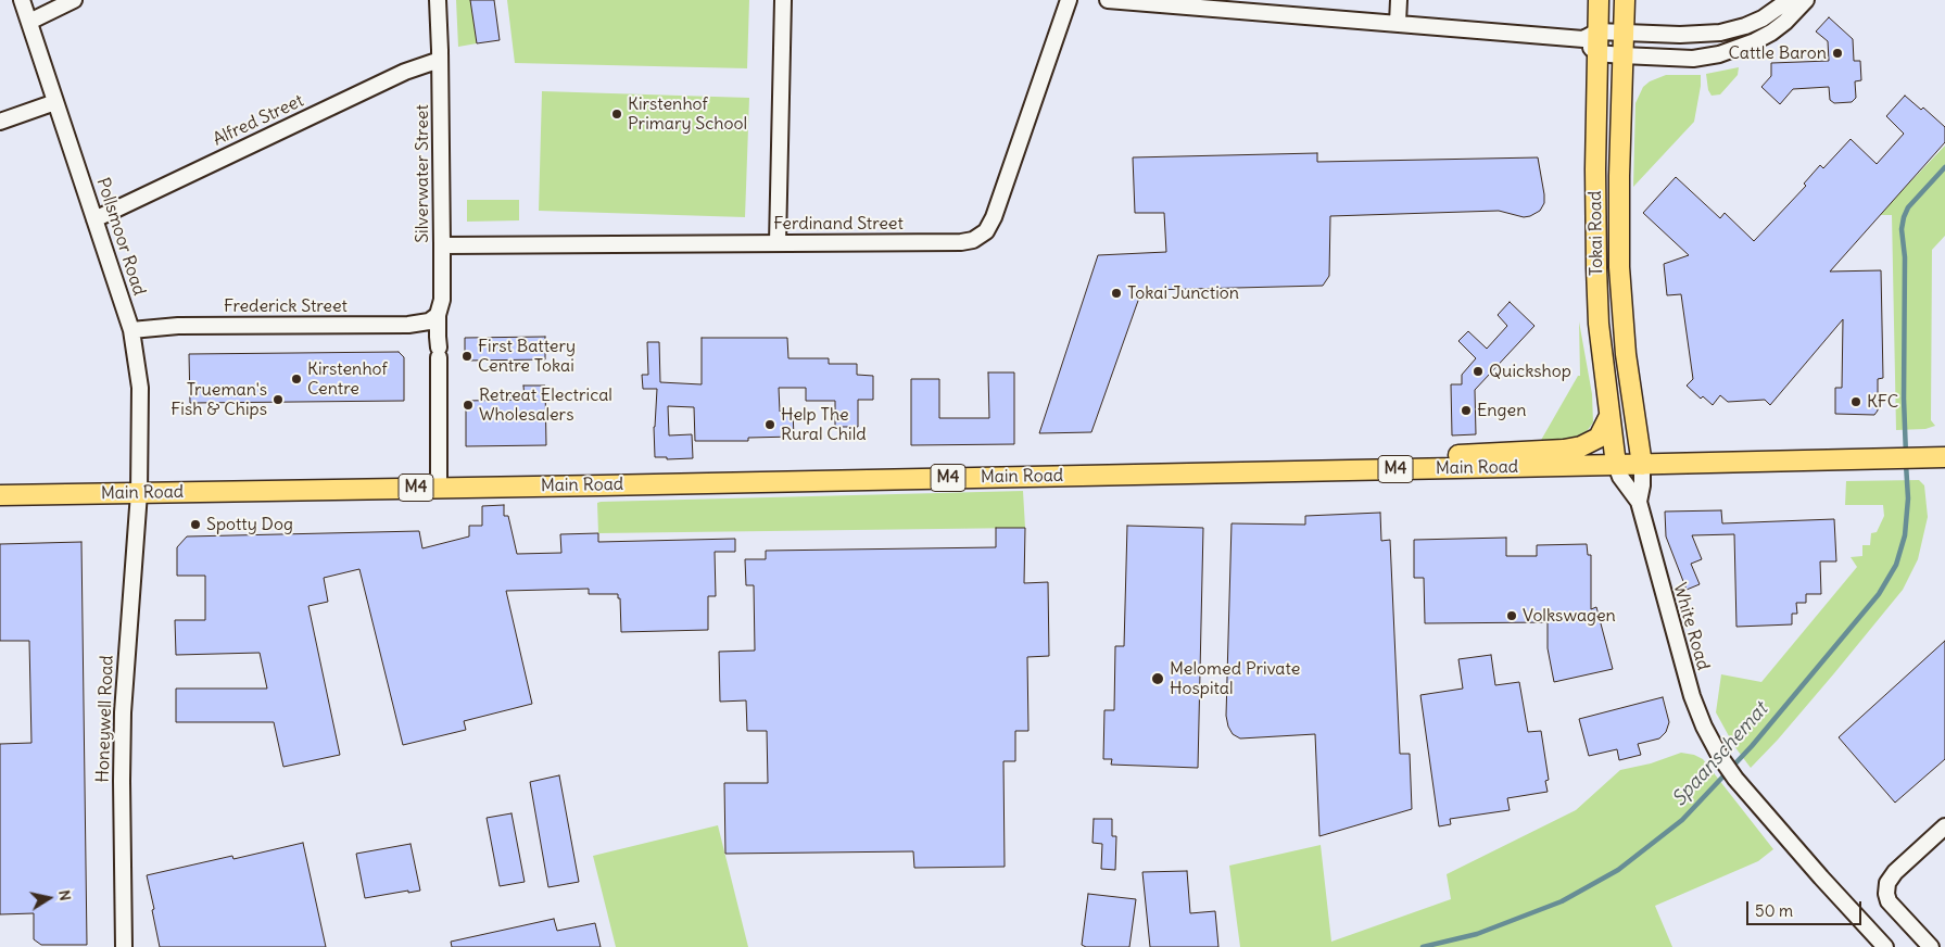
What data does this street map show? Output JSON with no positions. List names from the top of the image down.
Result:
{
  "streets": {
    "main road": ["Tokai Road", "Main Road", "M4"],
    "street": [
      "Alfred Street",
      "Silverwater Street",
      "Ferdinand Street",
      "Pollsmoor Road",
      "Frederick Street",
      "White Road",
      "Honeywell Road"
    ]
  },
  "crossings": [
    ["Alfred Street", "Silverwater Street"],
    ["Alfred Street", "Pollsmoor Road"],
    ["Silverwater Street", "Ferdinand Street"],
    ["Silverwater Street", "Frederick Street"],
    ["Silverwater Street", "Main Road"],
    ["Tokai Road", "Main Road"],
    ["Tokai Road", "White Road"],
    ["Pollsmoor Road", "Frederick Street"],
    ["Pollsmoor Road", "Main Road"],
    ["Pollsmoor Road", "Honeywell Road"],
    ["Main Road", "White Road"],
    ["Main Road", "Honeywell Road"]
  ],
  "water": ["Spaanschemat"],
  "places": [
    "Cattle Baron",
    "Kirstenhof Primary School",
    "Tokai Junction",
    "First Battery Centre Tokai",
    "Quickshop",
    "Kirstenhof Centre",
    "Trueman's Fish & Chips",
    "KFC",
    "Retreat Electrical Wholesalers",
    "Engen",
    "Help The Rural Child",
    "Spotty Dog",
    "Volkswagen",
    "Melomed Private Hospital"
  ],
  "scale_bar": "50 m",
  "north": "right"
}
